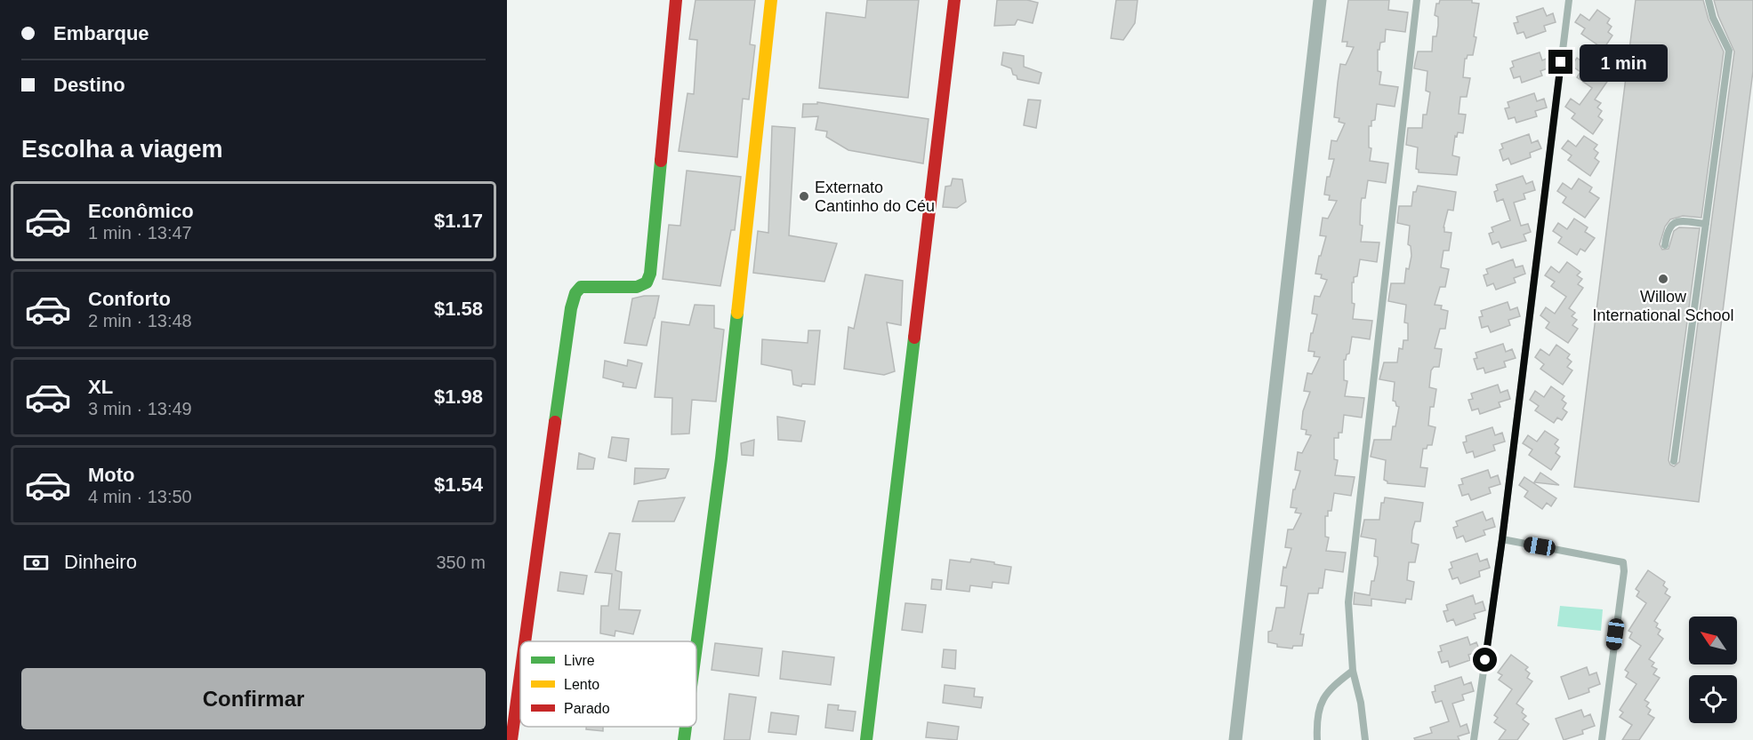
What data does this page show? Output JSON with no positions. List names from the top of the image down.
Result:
{
  "places": ["Externato Cantinho do Céu", "Willow International School"],
  "legend": ["Livre", "Lento", "Parado"],
  "north": "top left",
  "page": {
    "banner": ["Embarque", "Destino"],
    "bubble": "1 min",
    "heading": "Escolha a viagem",
    "list": [
      {
        "name": "Econômico",
        "note": "1 min · 13:47",
        "value": "$1.17"
      },
      {
        "name": "Conforto",
        "note": "2 min · 13:48",
        "value": "$1.58"
      },
      {
        "name": "XL",
        "note": "3 min · 13:49",
        "value": "$1.98"
      },
      {
        "name": "Moto",
        "note": "4 min · 13:50",
        "value": "$1.54"
      }
    ],
    "pay": ["Dinheiro", "350 m"],
    "buttons": "Confirmar"
  }
}
